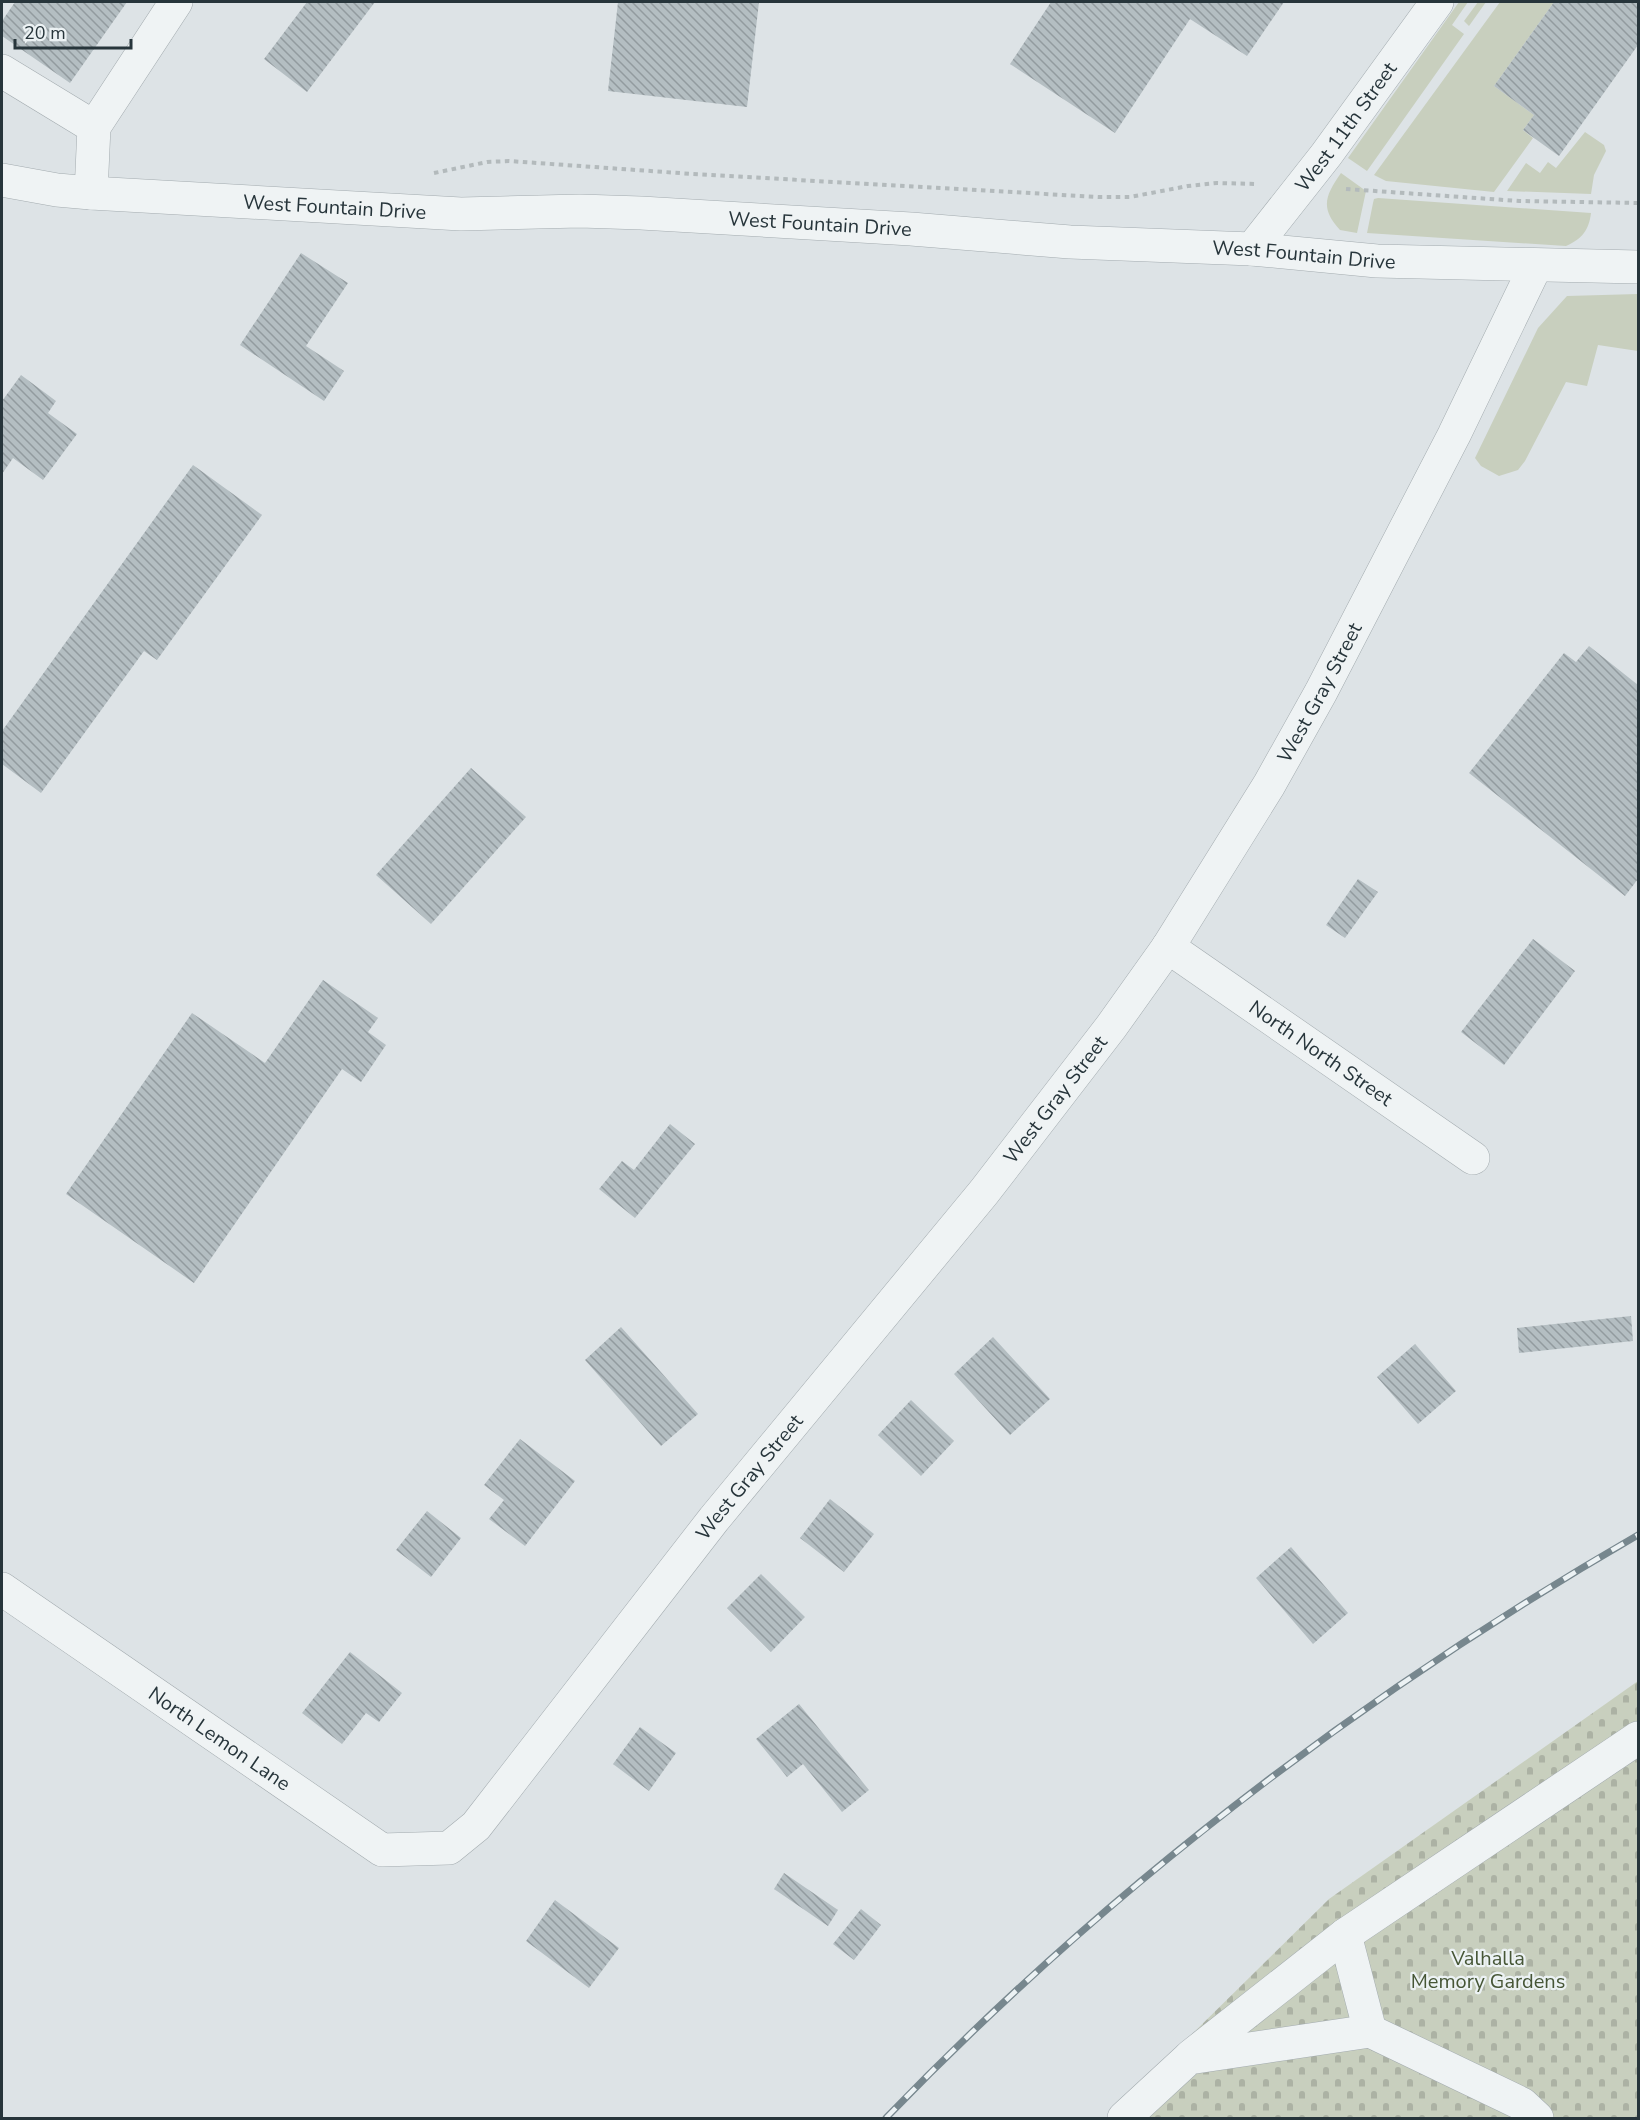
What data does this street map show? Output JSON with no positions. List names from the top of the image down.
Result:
{
  "streets": {
    "street": [
      "West 11th Street",
      "West Fountain Drive",
      "West Gray Street",
      "North North Street",
      "North Lemon Lane"
    ]
  },
  "crossings": [
    ["West 11th Street", "West Fountain Drive"],
    ["West Fountain Drive", "West Gray Street"],
    ["West Gray Street", "North North Street"],
    ["West Gray Street", "North Lemon Lane"]
  ],
  "parks": ["Valhalla Memory Gardens"],
  "scale_bar": "20 m"
}
